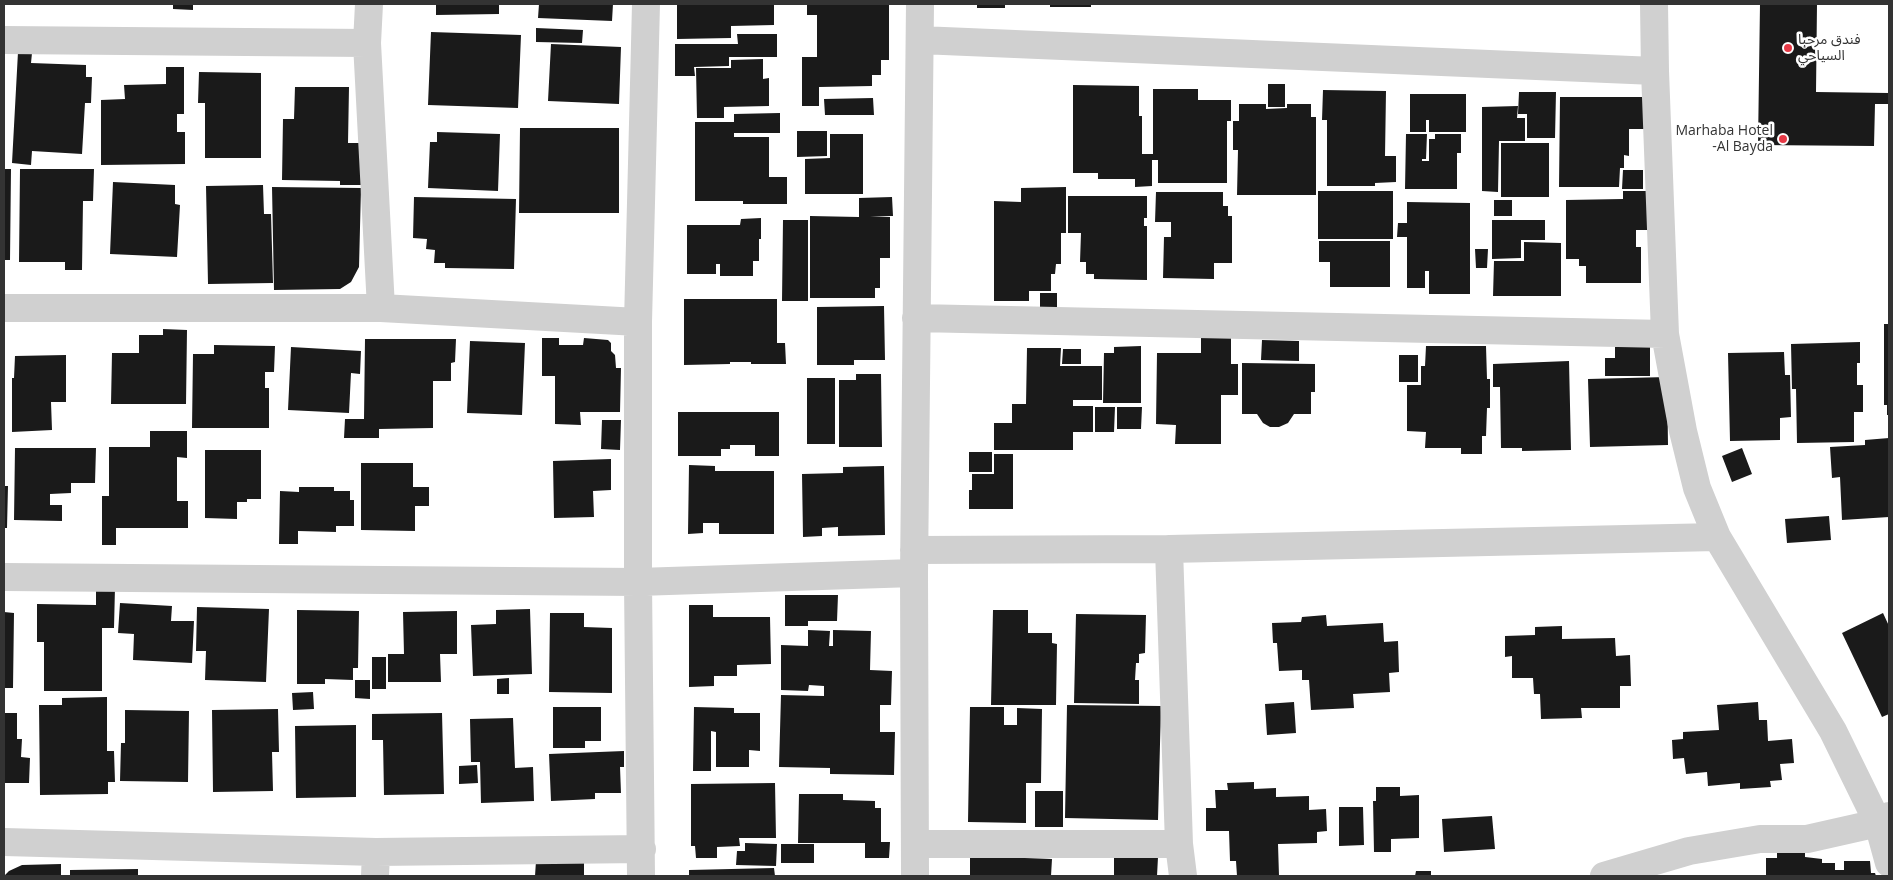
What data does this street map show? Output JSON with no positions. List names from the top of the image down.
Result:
{
  "places": ["فندق مرحبا السياحي", "Marhaba Hotel -Al Bayda"]
}
